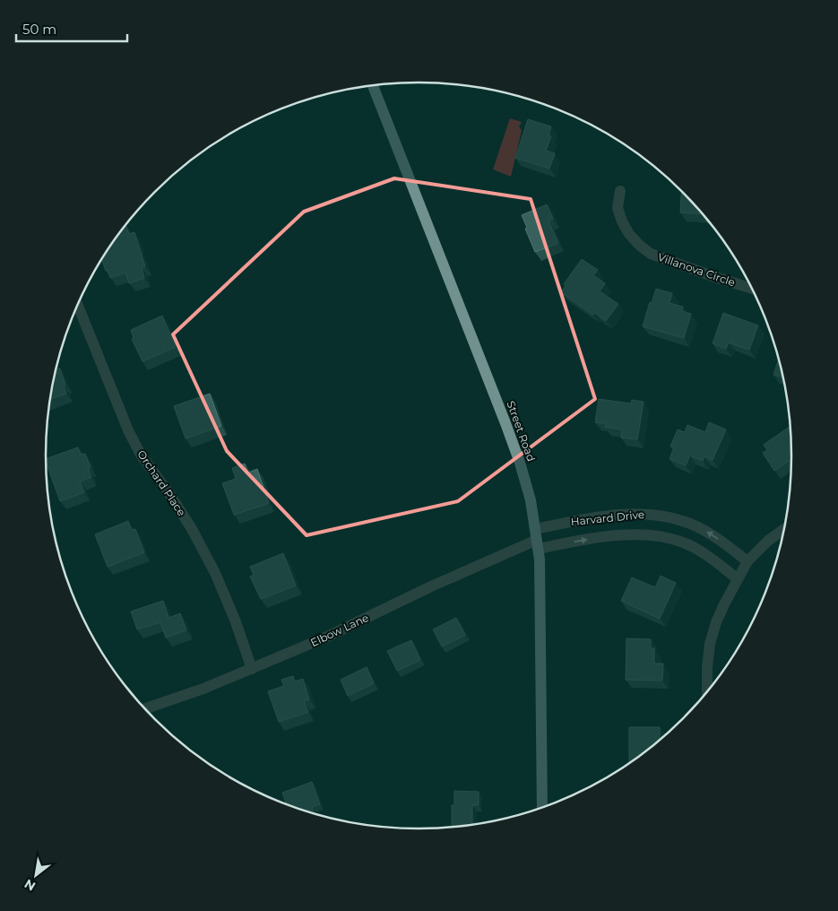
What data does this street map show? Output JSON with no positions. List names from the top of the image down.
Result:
{
  "streets": {
    "main road": ["Street Road"],
    "street": [
      "Villanova Circle",
      "Orchard Place",
      "Harvard Drive",
      "Elbow Lane"
    ]
  },
  "crossings": [
    ["Street Road", "Harvard Drive"],
    ["Street Road", "Elbow Lane"],
    ["Orchard Place", "Elbow Lane"],
    ["Harvard Drive", "Elbow Lane"]
  ],
  "scale_bar": "50 m",
  "north": "bottom left"
}
